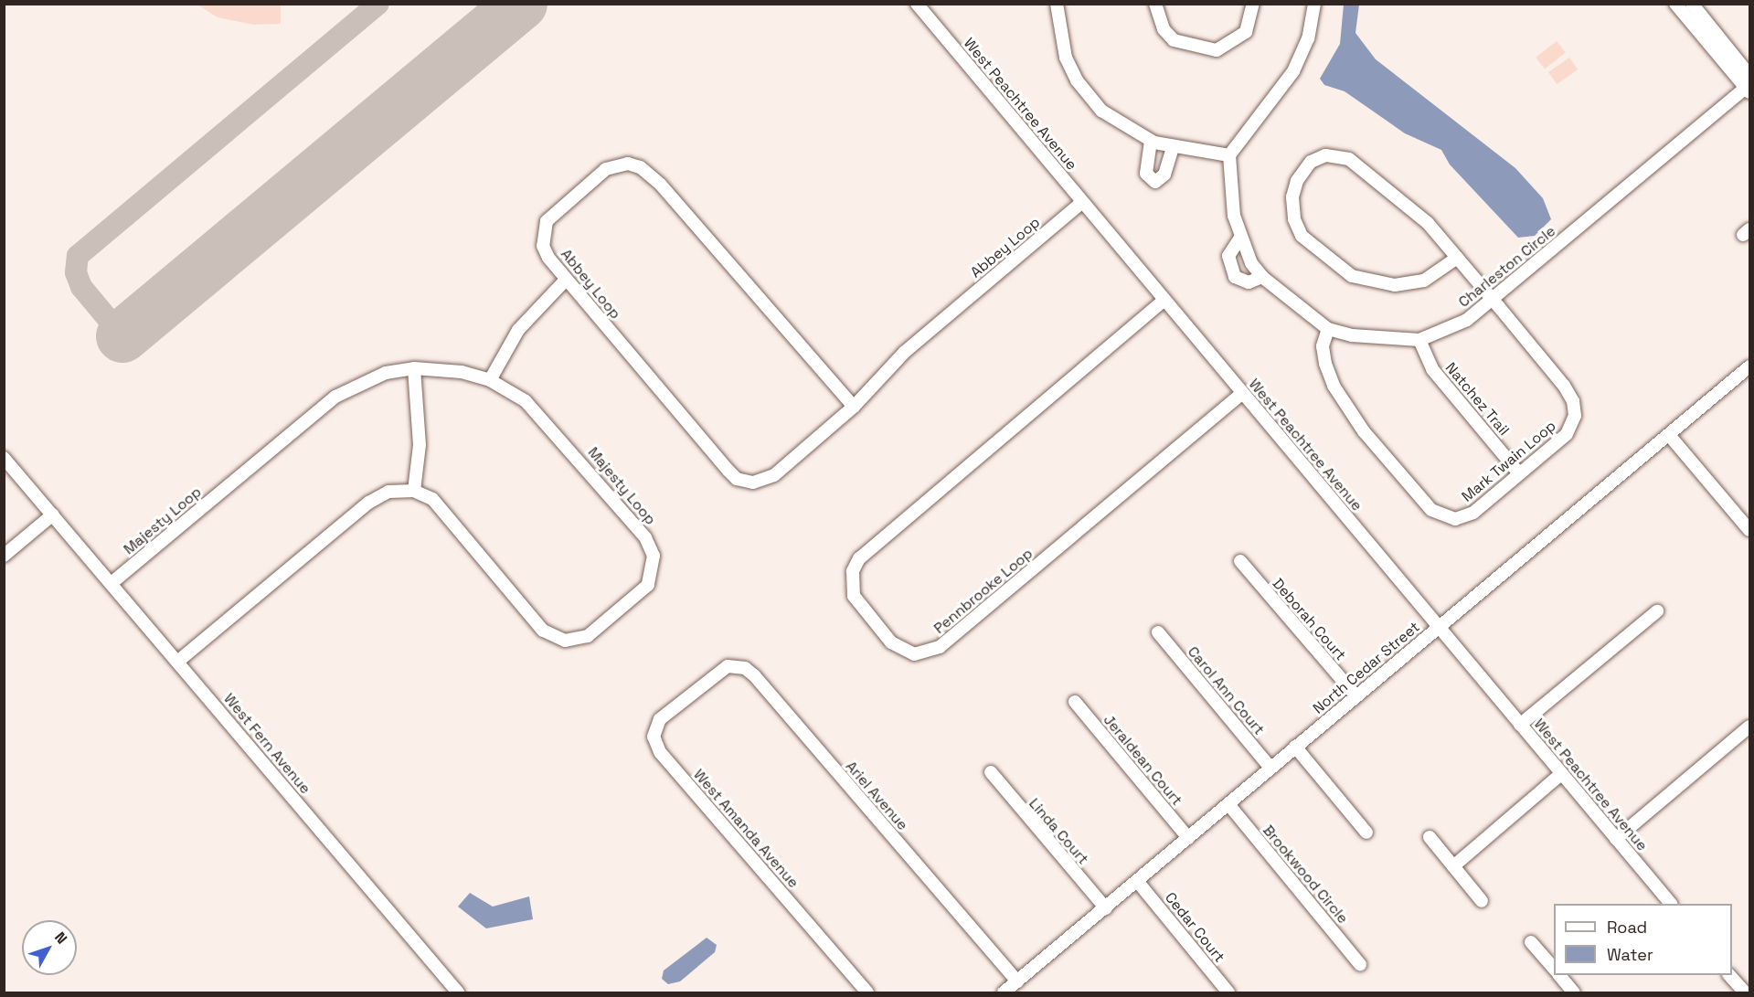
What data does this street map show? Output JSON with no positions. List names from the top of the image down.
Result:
{
  "streets": {
    "street": [
      "West Peachtree Avenue",
      "Abbey Loop",
      "Charleston Circle",
      "Natchez Trail",
      "Mark Twain Loop",
      "Majesty Loop",
      "Pennbrooke Loop",
      "Deborah Court",
      "North Cedar Street",
      "Carol Ann Court",
      "West Fern Avenue",
      "Jeraldean Court",
      "Ariel Avenue",
      "West Amanda Avenue",
      "Linda Court",
      "Brookwood Circle",
      "Cedar Court"
    ]
  },
  "crossings": [
    ["West Peachtree Avenue", "Abbey Loop"],
    ["West Peachtree Avenue", "Pennbrooke Loop"],
    ["West Peachtree Avenue", "North Cedar Street"],
    ["Charleston Circle", "Natchez Trail"],
    ["Charleston Circle", "Mark Twain Loop"],
    ["Natchez Trail", "Mark Twain Loop"],
    ["Majesty Loop", "West Fern Avenue"],
    ["Deborah Court", "North Cedar Street"],
    ["North Cedar Street", "Carol Ann Court"],
    ["North Cedar Street", "Jeraldean Court"],
    ["North Cedar Street", "Ariel Avenue"],
    ["North Cedar Street", "Linda Court"],
    ["North Cedar Street", "Brookwood Circle"],
    ["North Cedar Street", "Cedar Court"],
    ["Ariel Avenue", "West Amanda Avenue"]
  ],
  "legend": ["Road", "Water"],
  "north": "top right"
}
